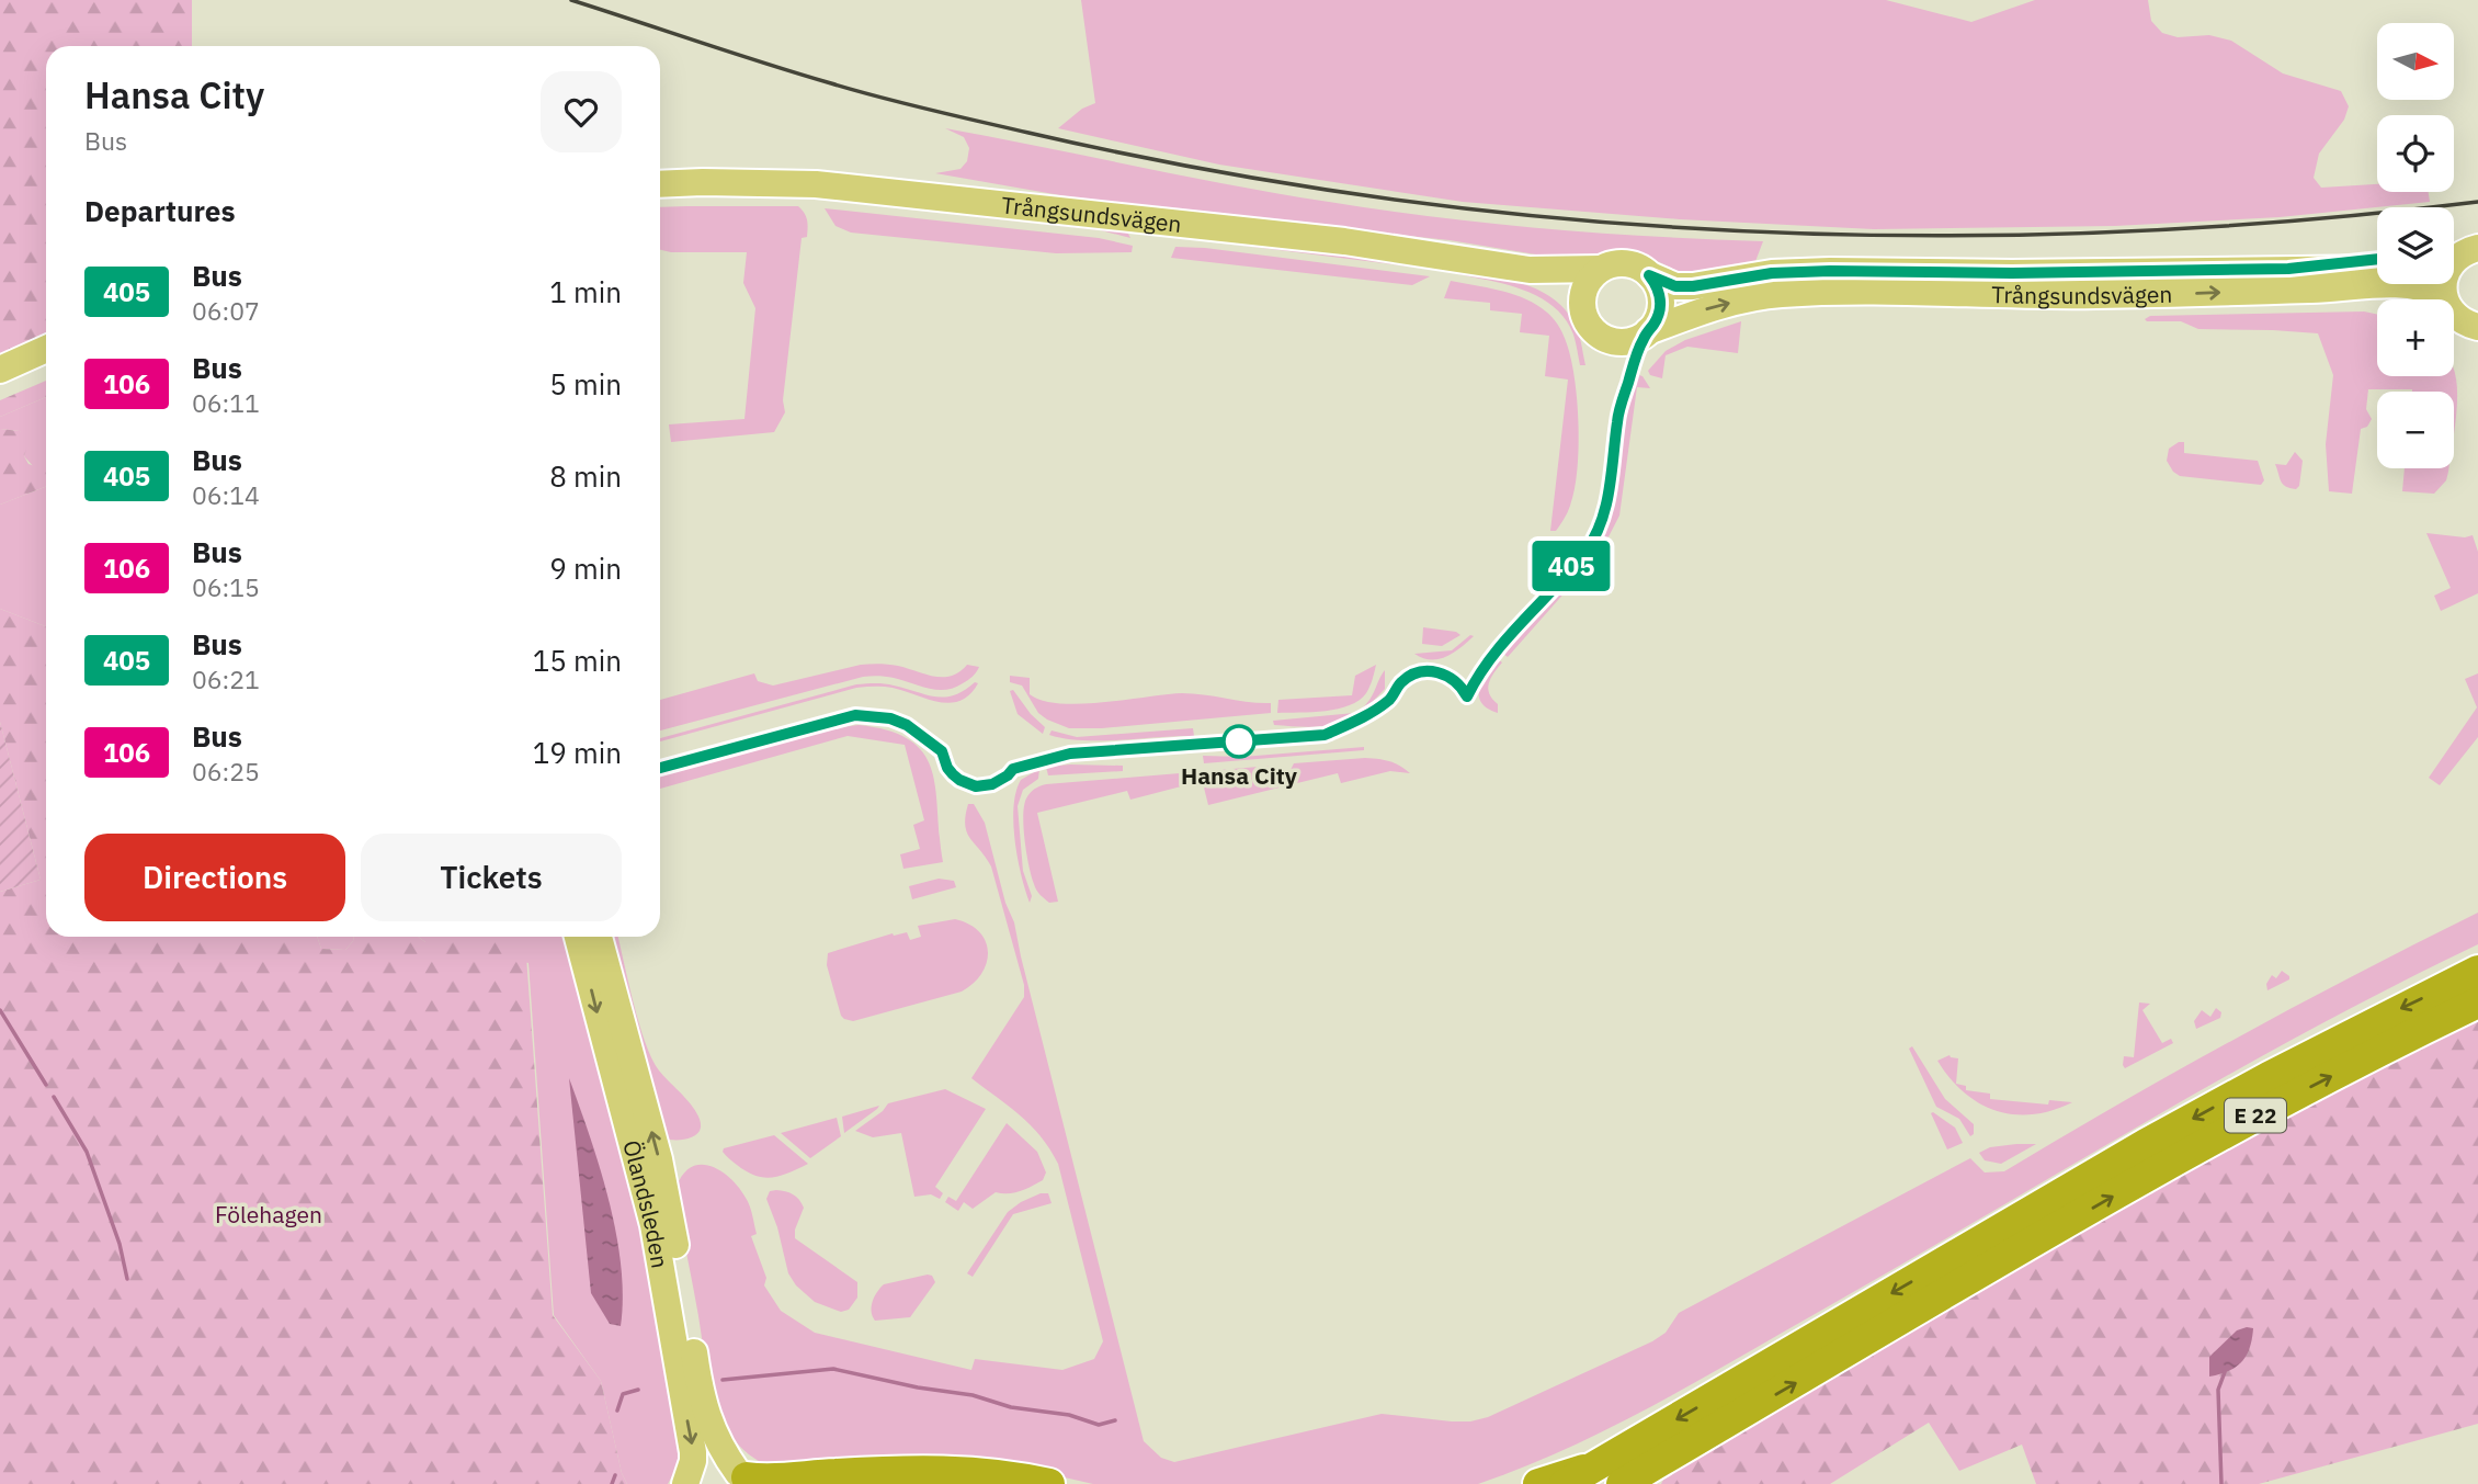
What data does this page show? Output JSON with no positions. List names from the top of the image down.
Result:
{
  "streets": {
    "highway": ["E 22"],
    "main road": ["Trångsundsvägen", "Ölandsleden"]
  },
  "parks": ["Fölehagen"],
  "places": ["Hansa City"],
  "lines": ["bus line 405"],
  "north": "right",
  "page": {
    "on_map": "405",
    "map_buttons": ["+", "−"],
    "heading": [
      ["Hansa City", "Bus"],
      "Departures"
    ],
    "list": [
      {
        "mark": "405",
        "name": "Bus",
        "note": "06:07",
        "value": "1 min"
      },
      {
        "mark": "106",
        "name": "Bus",
        "note": "06:11",
        "value": "5 min"
      },
      {
        "mark": "405",
        "name": "Bus",
        "note": "06:14",
        "value": "8 min"
      },
      {
        "mark": "106",
        "name": "Bus",
        "note": "06:15",
        "value": "9 min"
      },
      {
        "mark": "405",
        "name": "Bus",
        "note": "06:21",
        "value": "15 min"
      },
      {
        "mark": "106",
        "name": "Bus",
        "note": "06:25",
        "value": "19 min"
      }
    ],
    "buttons": ["Directions", "Tickets"]
  }
}
